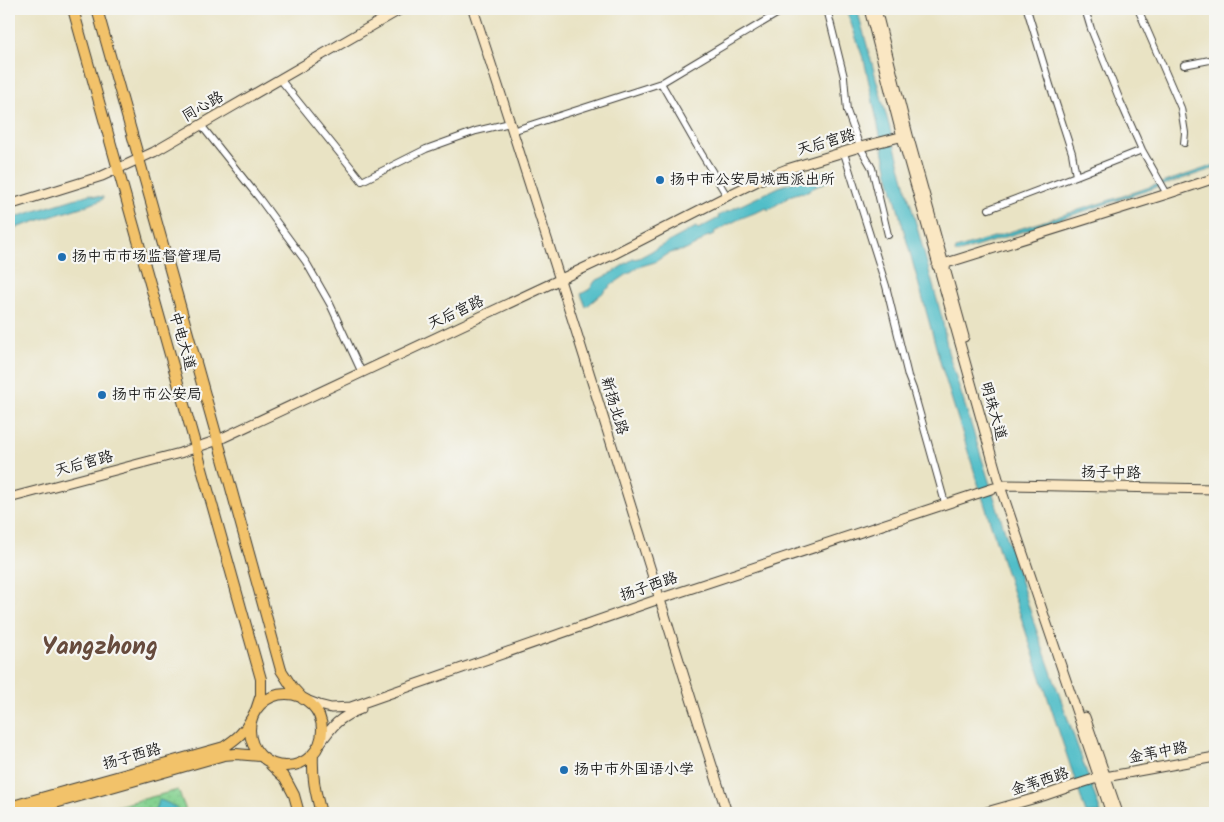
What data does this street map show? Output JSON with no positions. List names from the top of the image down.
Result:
{
  "streets": {
    "main road": [
      "同心路",
      "天后宫路",
      "中电大道",
      "新扬北路",
      "明珠大道",
      "扬子中路",
      "扬子西路",
      "金苇中路",
      "金苇西路"
    ]
  },
  "crossings": [
    ["同心路", "中电大道"],
    ["天后宫路", "中电大道"],
    ["天后宫路", "新扬北路"],
    ["天后宫路", "明珠大道"],
    ["中电大道", "扬子西路"],
    ["新扬北路", "扬子西路"],
    ["明珠大道", "扬子中路"],
    ["明珠大道", "扬子西路"],
    ["明珠大道", "金苇中路"],
    ["明珠大道", "金苇西路"],
    ["扬子中路", "扬子西路"],
    ["金苇中路", "金苇西路"]
  ],
  "districts": ["Yangzhong"],
  "places": [
    "扬中市公安局城西派出所",
    "扬中市市场监督管理局",
    "扬中市公安局",
    "扬中市外国语小学"
  ]
}
